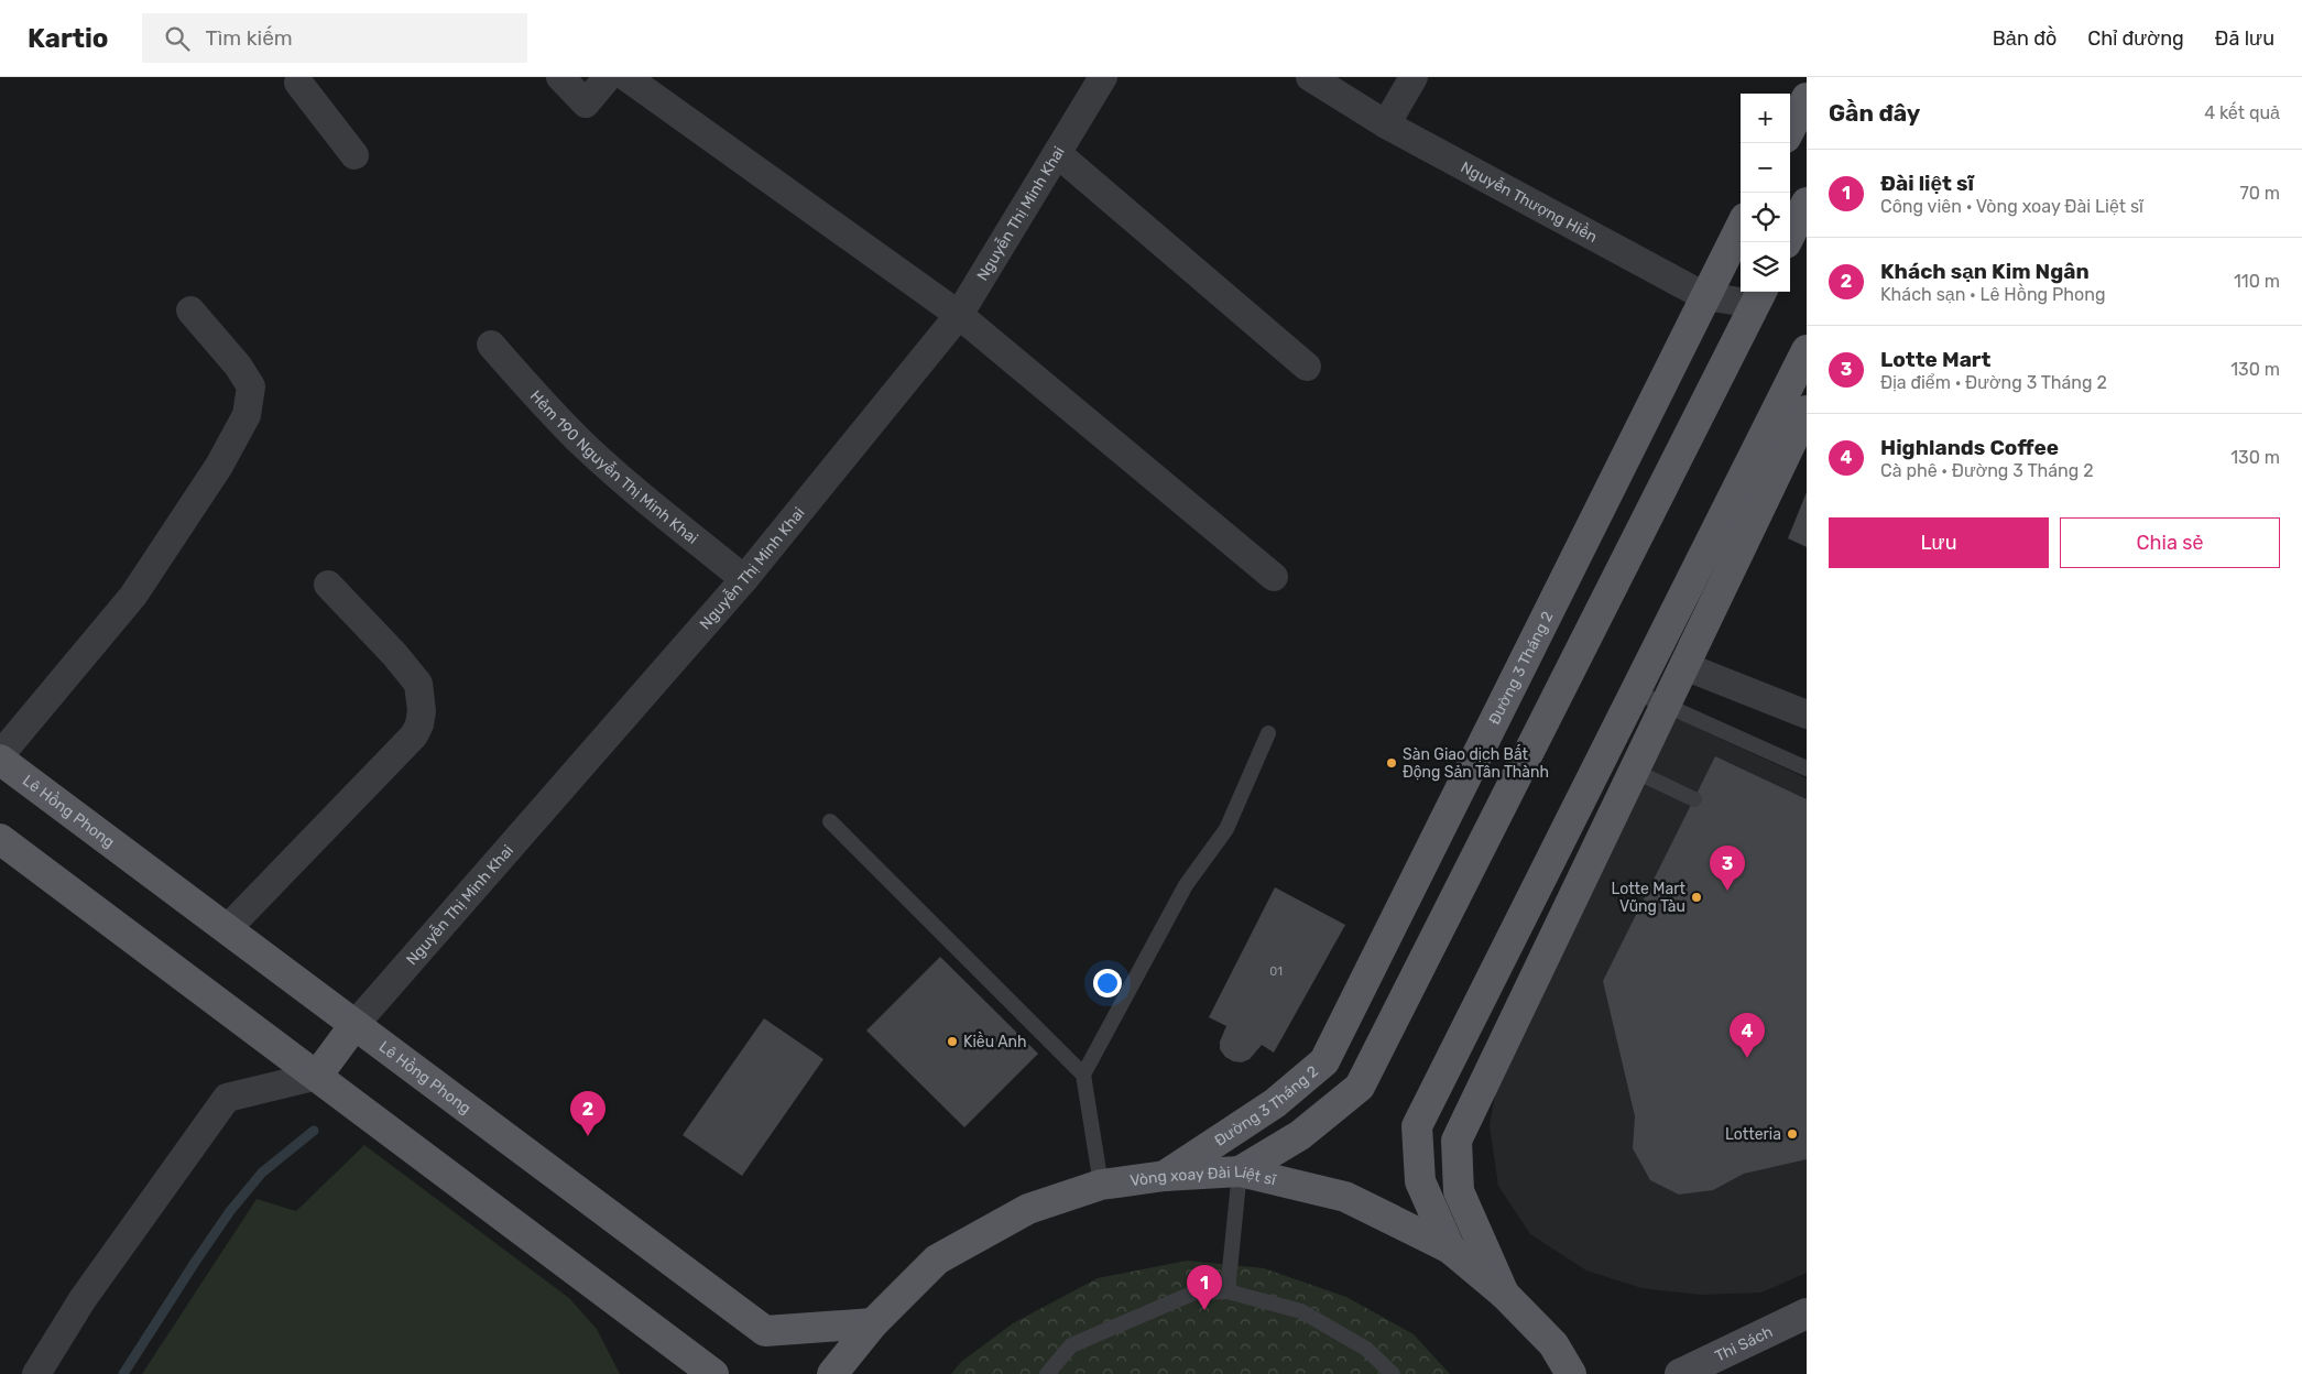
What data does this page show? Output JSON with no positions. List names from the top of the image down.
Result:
{
  "streets": {
    "main road": ["Đường 3 Tháng 2", "Lê Hồng Phong", "Vòng xoay Đài Liệt sĩ"],
    "street": [
      "Nguyễn Thượng Hiền",
      "Nguyễn Thị Minh Khai",
      "Hẻm 190 Nguyễn Thị Minh Khai",
      "Thi Sách"
    ]
  },
  "crossings": [
    ["Nguyễn Thượng Hiền", "Đường 3 Tháng 2"],
    ["Nguyễn Thị Minh Khai", "Hẻm 190 Nguyễn Thị Minh Khai"],
    ["Nguyễn Thị Minh Khai", "Lê Hồng Phong"],
    ["Đường 3 Tháng 2", "Vòng xoay Đài Liệt sĩ"],
    ["Lê Hồng Phong", "Vòng xoay Đài Liệt sĩ"]
  ],
  "places": [
    "Sàn Giao dịch Bất Động Sản Tân Thành",
    "Lotte Mart Vũng Tàu",
    "Kiều Anh",
    "Lotteria"
  ],
  "house_numbers": ["01"],
  "page": {
    "header": "Kartio",
    "search": "Tìm kiếm",
    "nav": ["Bản đồ", "Chỉ đường", "Đã lưu"],
    "heading": ["Gần đây", "4 kết quả"],
    "map_buttons": ["+", "−"],
    "list": [
      {
        "mark": "1",
        "name": "Đài liệt sĩ",
        "note": "Công viên · Vòng xoay Đài Liệt sĩ",
        "value": "70 m"
      },
      {
        "mark": "2",
        "name": "Khách sạn Kim Ngân",
        "note": "Khách sạn · Lê Hồng Phong",
        "value": "110 m"
      },
      {
        "mark": "3",
        "name": "Lotte Mart",
        "note": "Địa điểm · Đường 3 Tháng 2",
        "value": "130 m"
      },
      {
        "mark": "4",
        "name": "Highlands Coffee",
        "note": "Cà phê · Đường 3 Tháng 2",
        "value": "130 m"
      }
    ],
    "buttons": ["Lưu", "Chia sẻ"],
    "pins": [
      "3",
      "4",
      "2",
      "1"
    ]
  }
}
